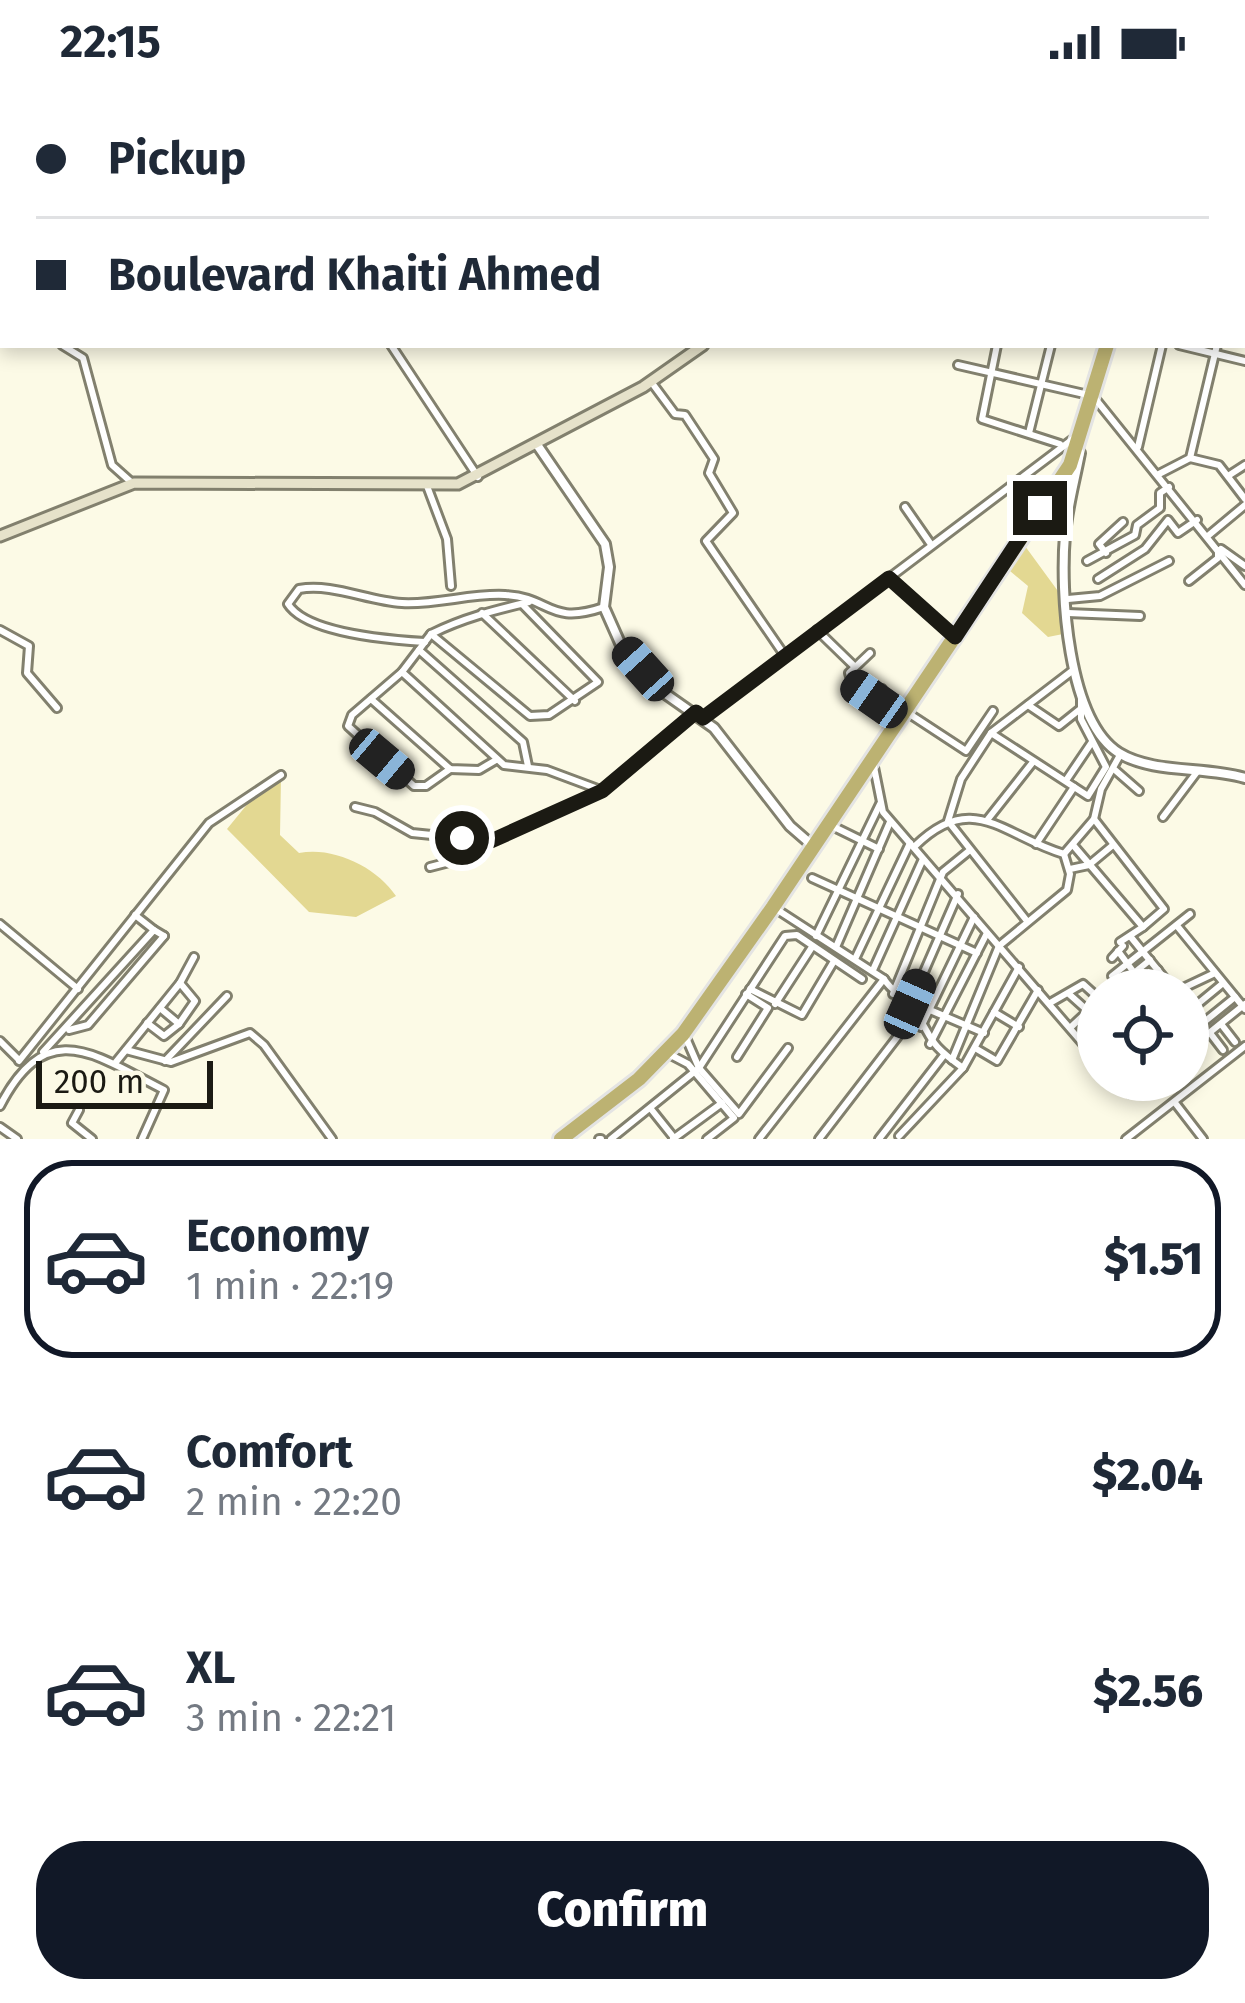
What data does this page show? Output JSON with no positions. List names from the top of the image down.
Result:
{
  "scale_bar": "200 m",
  "page": {
    "status": "22:15",
    "banner": ["Pickup", "Boulevard Khaiti Ahmed"],
    "scale": "200 m",
    "list": [
      {
        "name": "Economy",
        "note": "1 min · 22:19",
        "value": "$1.51"
      },
      {
        "name": "Comfort",
        "note": "2 min · 22:20",
        "value": "$2.04"
      },
      {
        "name": "XL",
        "note": "3 min · 22:21",
        "value": "$2.56"
      }
    ],
    "buttons": "Confirm"
  }
}
